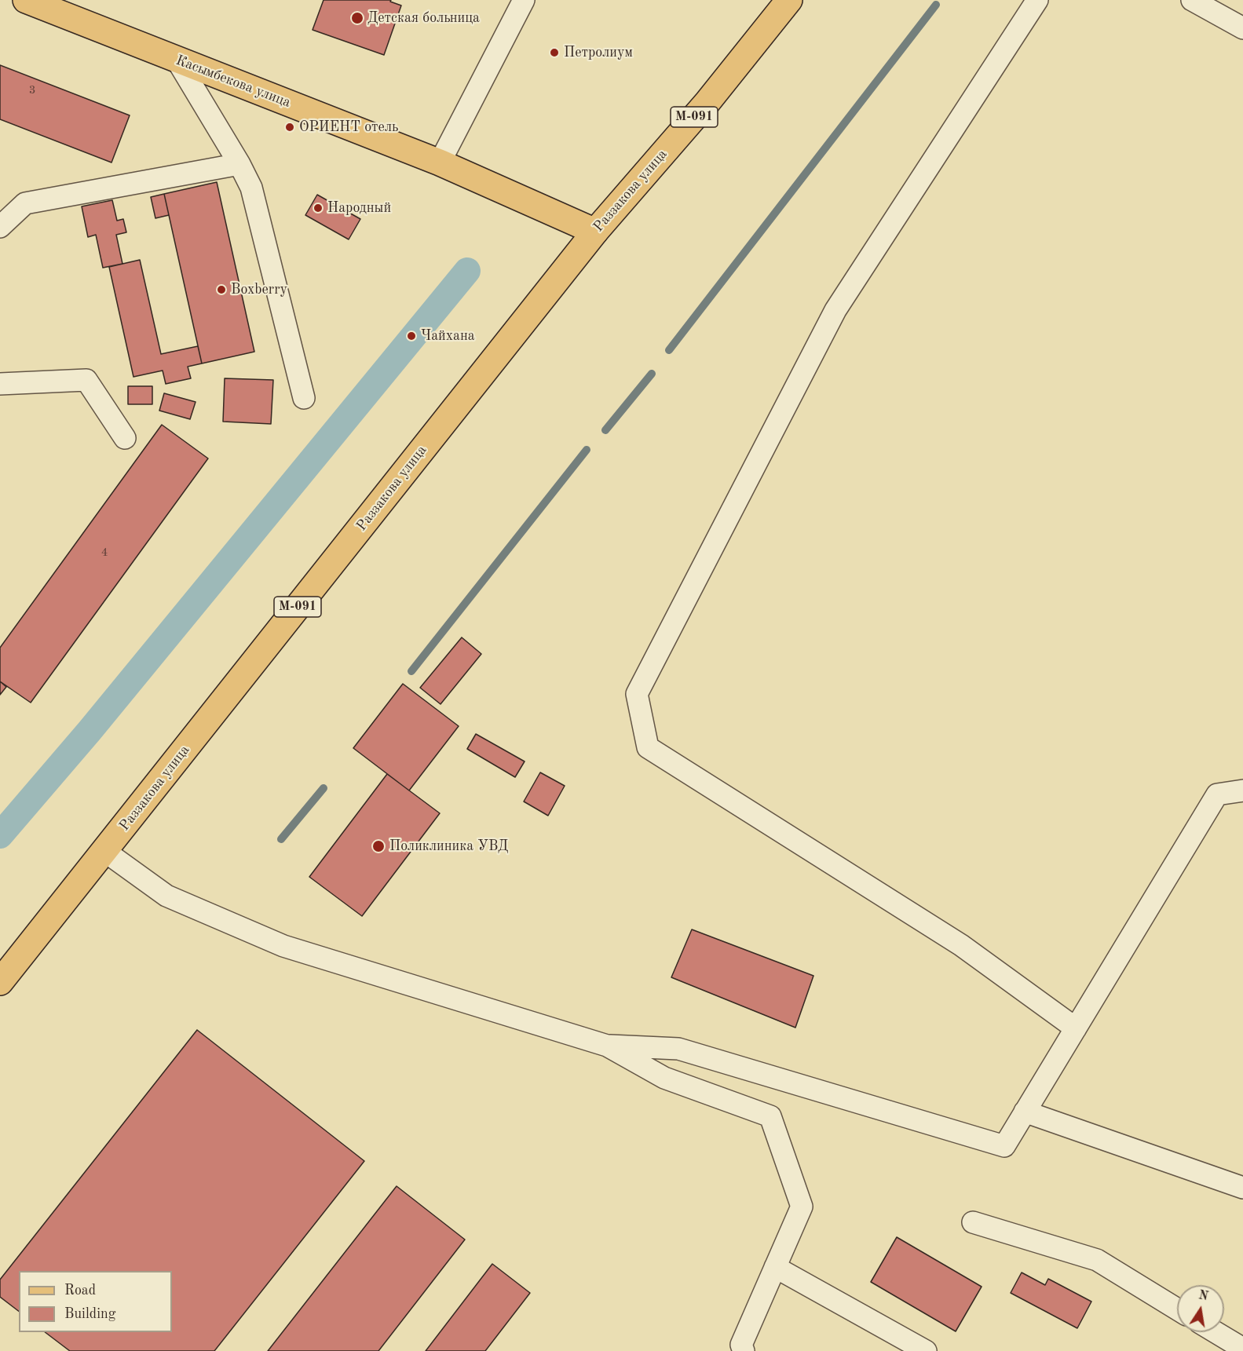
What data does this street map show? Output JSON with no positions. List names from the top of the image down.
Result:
{
  "streets": {
    "main road": ["Касымбекова улица", "М-091", "Раззакова улица"]
  },
  "crossings": [
    ["Касымбекова улица", "Раззакова улица"]
  ],
  "places": [
    "Детская больница",
    "Петролиум",
    "ОРИЕНТ отель",
    "Народный",
    "Boxberry",
    "Чайхана",
    "Поликлиника УВД"
  ],
  "house_numbers": ["3", "4"],
  "legend": ["Road", "Building"],
  "north": "top"
}
